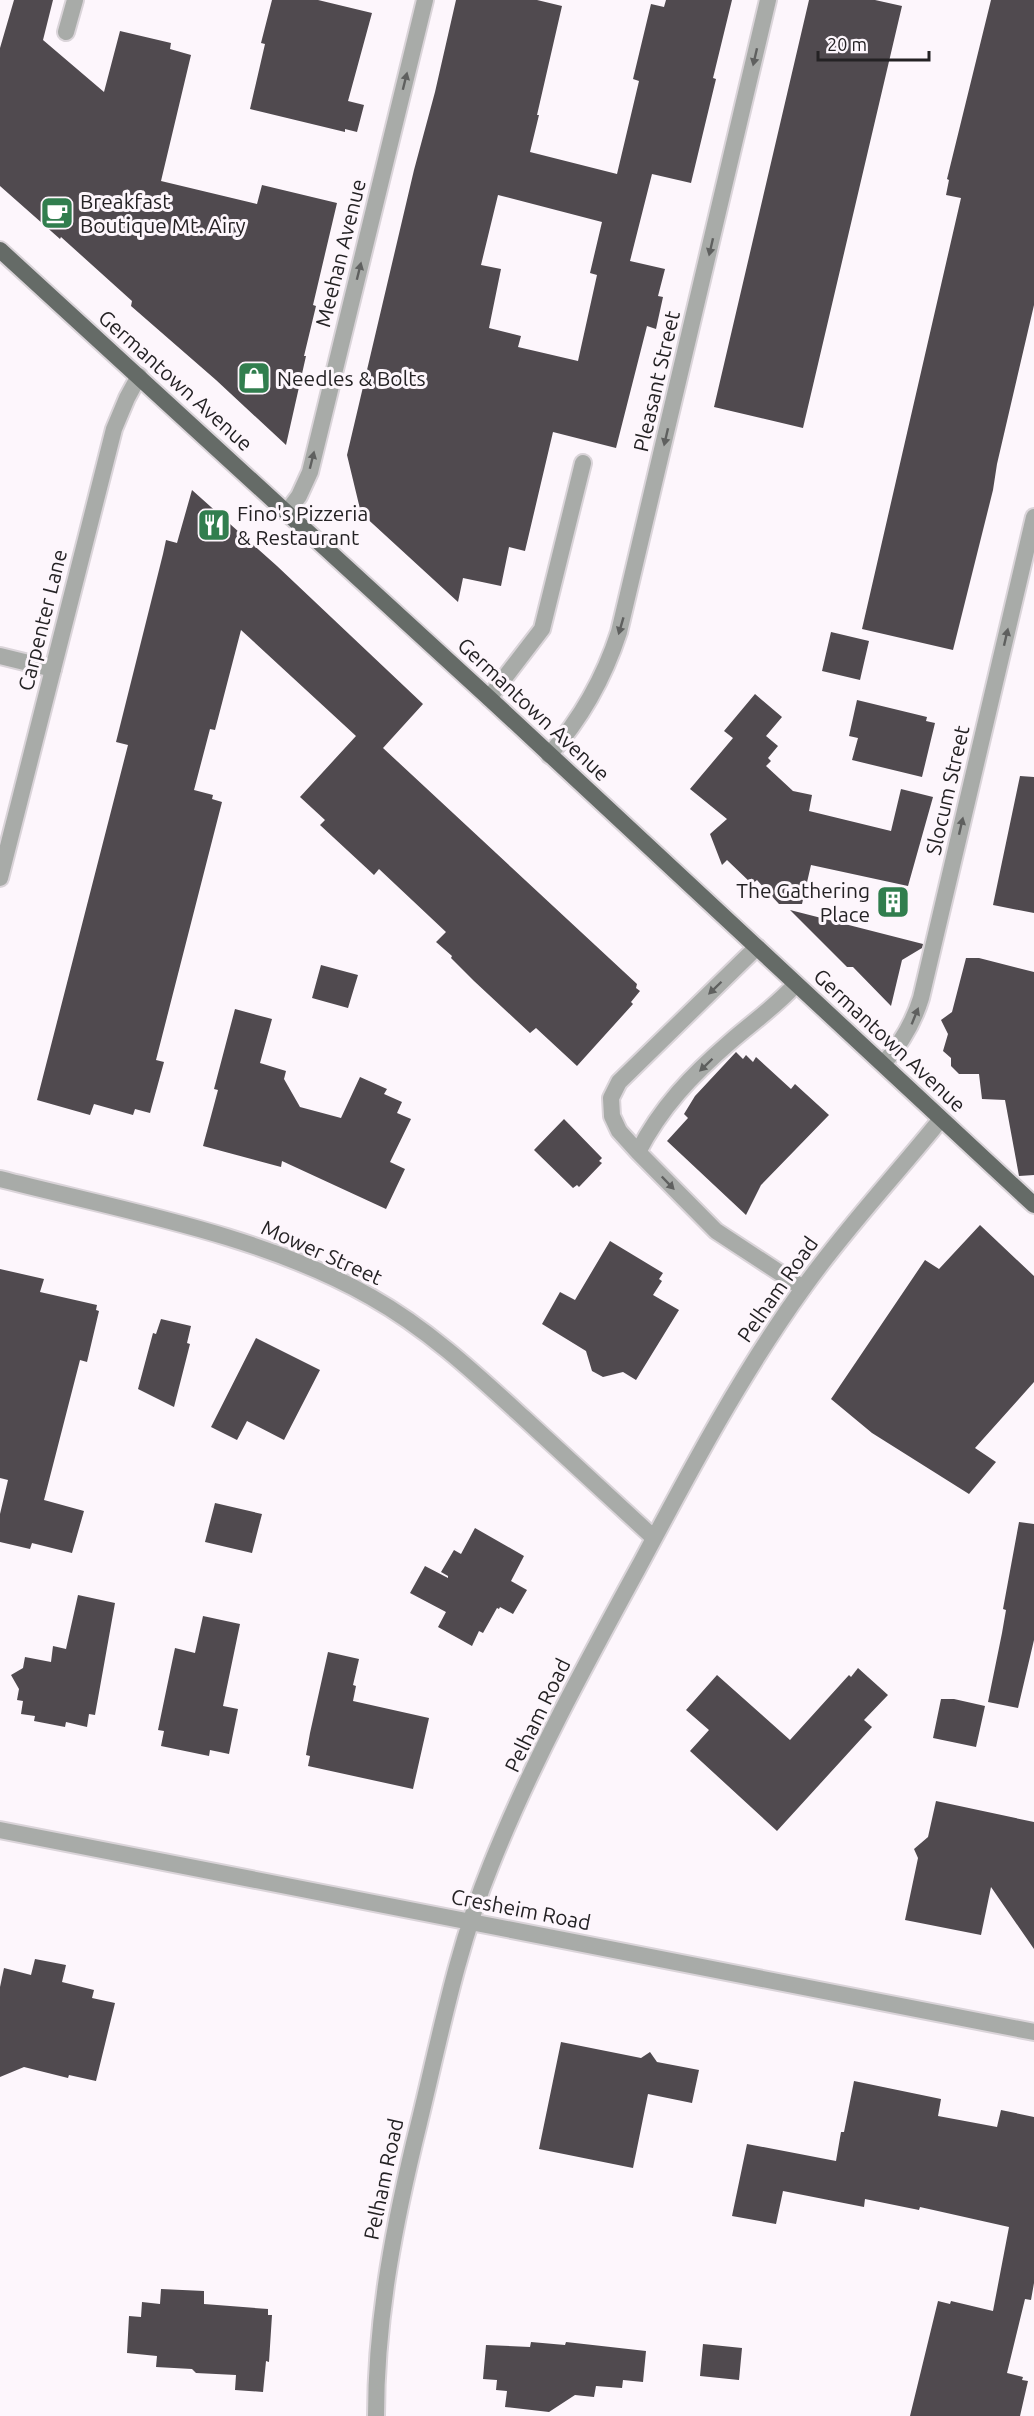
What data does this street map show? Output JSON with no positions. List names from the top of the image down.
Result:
{
  "streets": {
    "main road": ["Germantown Avenue"],
    "street": [
      "Meehan Avenue",
      "Pleasant Street",
      "Carpenter Lane",
      "Slocum Street",
      "Mower Street",
      "Pelham Road",
      "Cresheim Road"
    ]
  },
  "crossings": [
    ["Meehan Avenue", "Germantown Avenue"],
    ["Germantown Avenue", "Pleasant Street"],
    ["Germantown Avenue", "Carpenter Lane"],
    ["Germantown Avenue", "Slocum Street"],
    ["Germantown Avenue", "Pelham Road"],
    ["Mower Street", "Pelham Road"],
    ["Pelham Road", "Cresheim Road"]
  ],
  "one_way": ["Meehan Avenue", "Slocum Street"],
  "places": {
    "cafe": ["Breakfast Boutique Mt. Airy"],
    "shop": ["Needles & Bolts"],
    "restaurant": ["Fino's Pizzeria & Restaurant"],
    "building": ["The Gathering Place"]
  },
  "scale_bar": "20 m"
}
